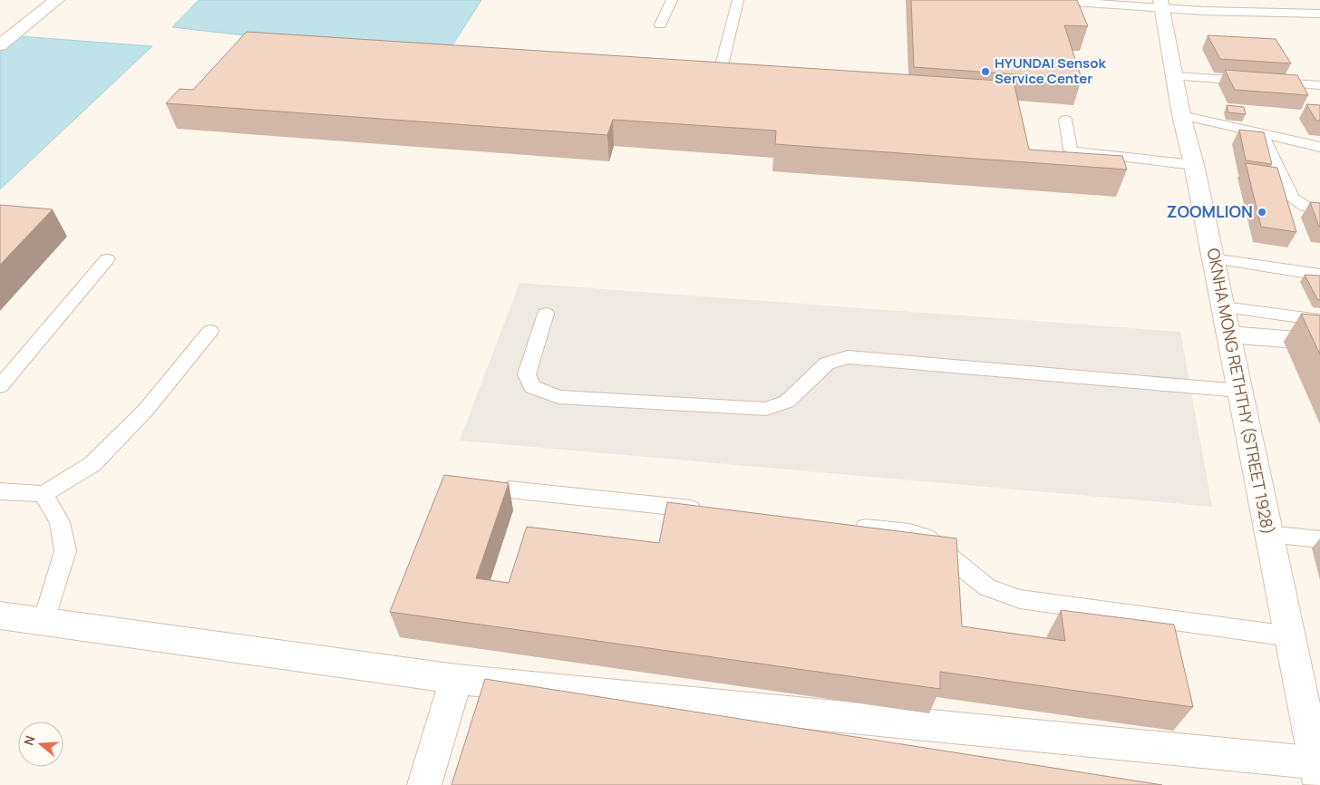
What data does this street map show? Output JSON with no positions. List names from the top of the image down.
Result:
{
  "streets": {
    "street": ["OKNHA MONG RETHTHY (STREET 1928)"]
  },
  "places": ["HYUNDAI Sensok Service Center", "ZOOMLION"],
  "north": "left"
}
